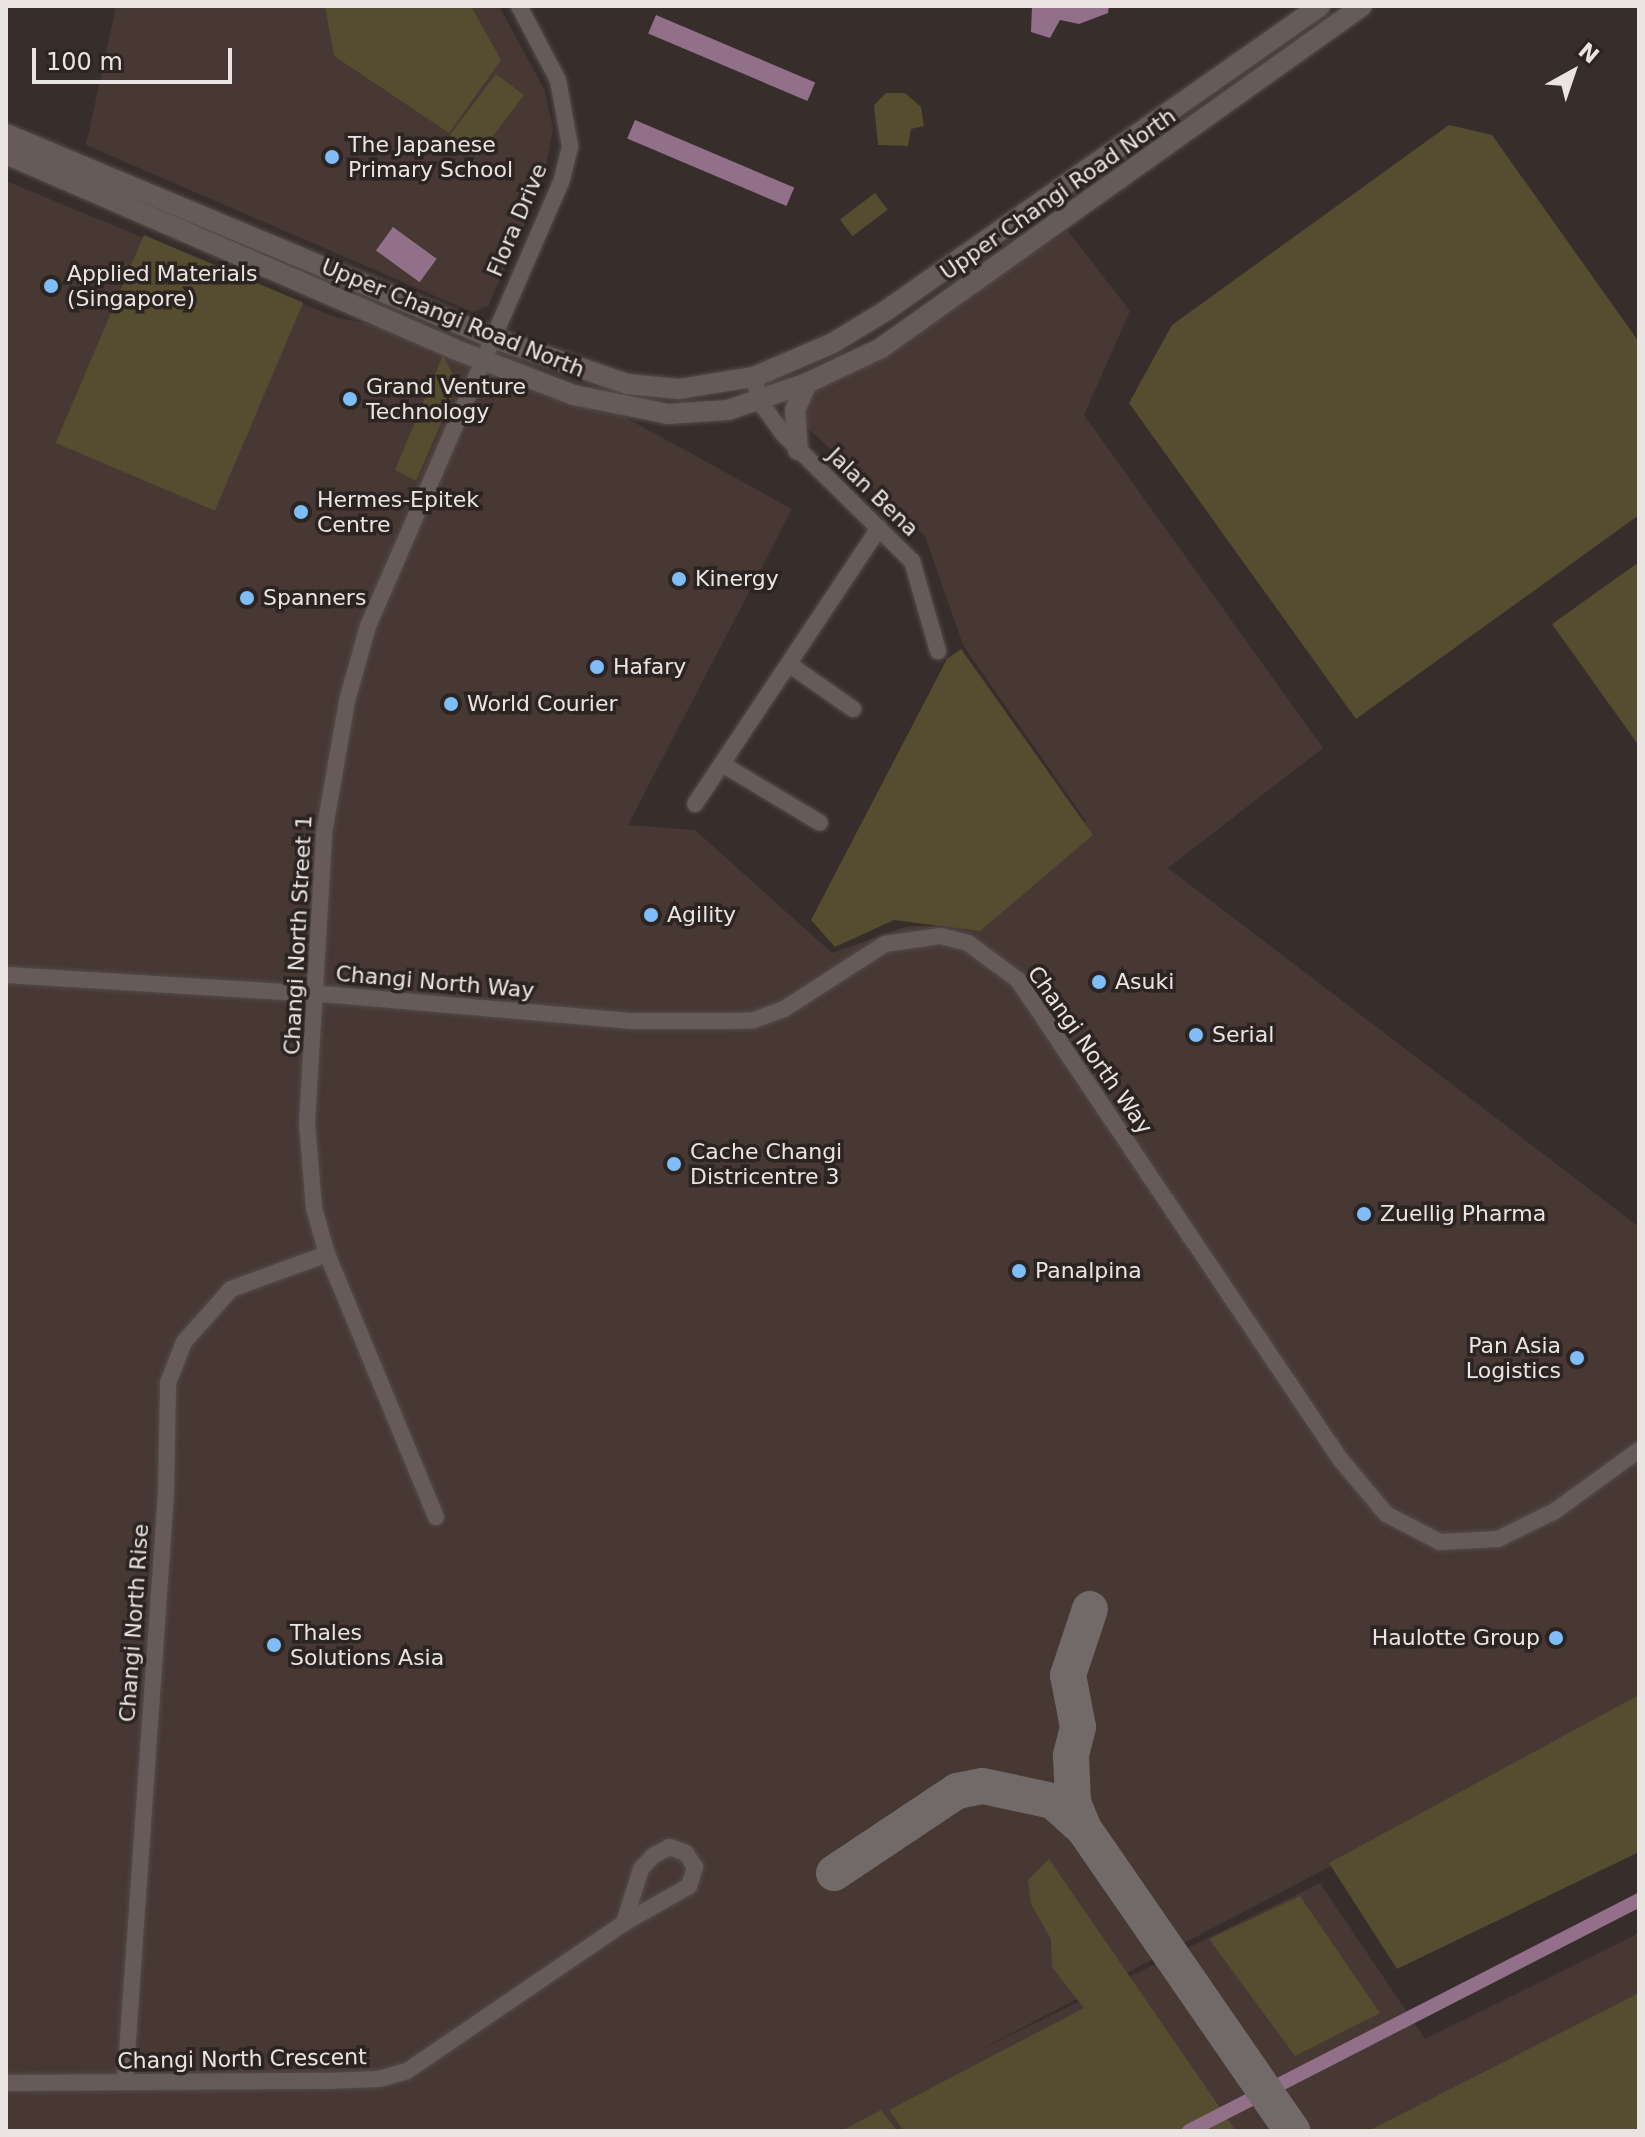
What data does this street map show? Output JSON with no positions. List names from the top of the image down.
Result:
{
  "streets": {
    "street": [
      "Upper Changi Road North",
      "Flora Drive",
      "Jalan Bena",
      "Changi North Street 1",
      "Changi North Way",
      "Changi North Rise",
      "Changi North Crescent"
    ]
  },
  "crossings": [
    ["Upper Changi Road North", "Flora Drive"],
    ["Upper Changi Road North", "Jalan Bena"],
    ["Upper Changi Road North", "Changi North Street 1"],
    ["Flora Drive", "Changi North Street 1"],
    ["Changi North Street 1", "Changi North Way"],
    ["Changi North Street 1", "Changi North Rise"],
    ["Changi North Rise", "Changi North Crescent"]
  ],
  "places": [
    "The Japanese Primary School",
    "Applied Materials (Singapore)",
    "Grand Venture Technology",
    "Hermes-Epitek Centre",
    "Kinergy",
    "Spanners",
    "Hafary",
    "World Courier",
    "Agility",
    "Asuki",
    "Serial",
    "Cache Changi Districentre 3",
    "Zuellig Pharma",
    "Panalpina",
    "Pan Asia Logistics",
    "Haulotte Group",
    "Thales Solutions Asia"
  ],
  "scale_bar": "100 m",
  "north": "top right"
}
